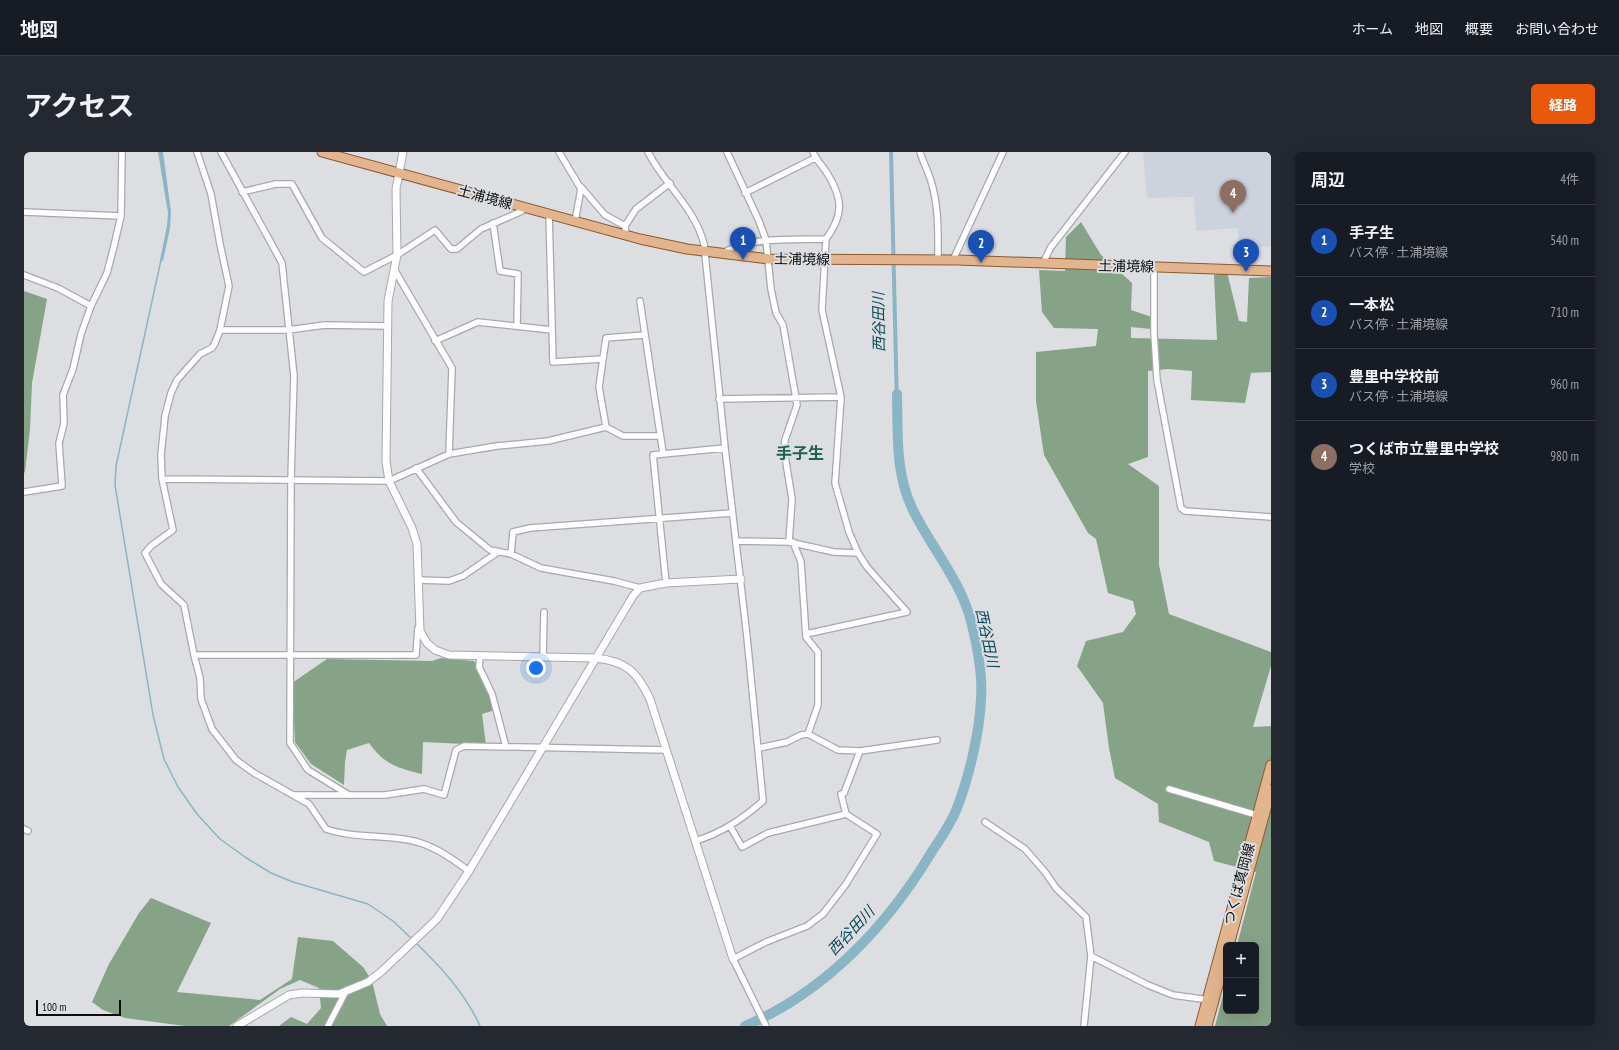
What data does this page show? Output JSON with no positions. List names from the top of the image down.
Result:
{
  "streets": {
    "main road": ["土浦境線", "つくば真岡線"]
  },
  "districts": ["手子生"],
  "water": ["西谷田川"],
  "scale_bar": "100 m",
  "page": {
    "header": "地図",
    "nav": [
      "ホーム",
      "地図",
      "概要",
      "お問い合わせ"
    ],
    "title": "アクセス",
    "buttons": "経路",
    "heading": ["周辺", "4件"],
    "pins": [
      "4",
      "1",
      "2",
      "3"
    ],
    "list": [
      {
        "mark": "1",
        "name": "手子生",
        "note": "バス停 · 土浦境線",
        "value": "540 m"
      },
      {
        "mark": "2",
        "name": "一本松",
        "note": "バス停 · 土浦境線",
        "value": "710 m"
      },
      {
        "mark": "3",
        "name": "豊里中学校前",
        "note": "バス停 · 土浦境線",
        "value": "960 m"
      },
      {
        "mark": "4",
        "name": "つくば市立豊里中学校",
        "note": "学校",
        "value": "980 m"
      }
    ],
    "map_buttons": ["+", "−"],
    "scale": "100 m"
  }
}
